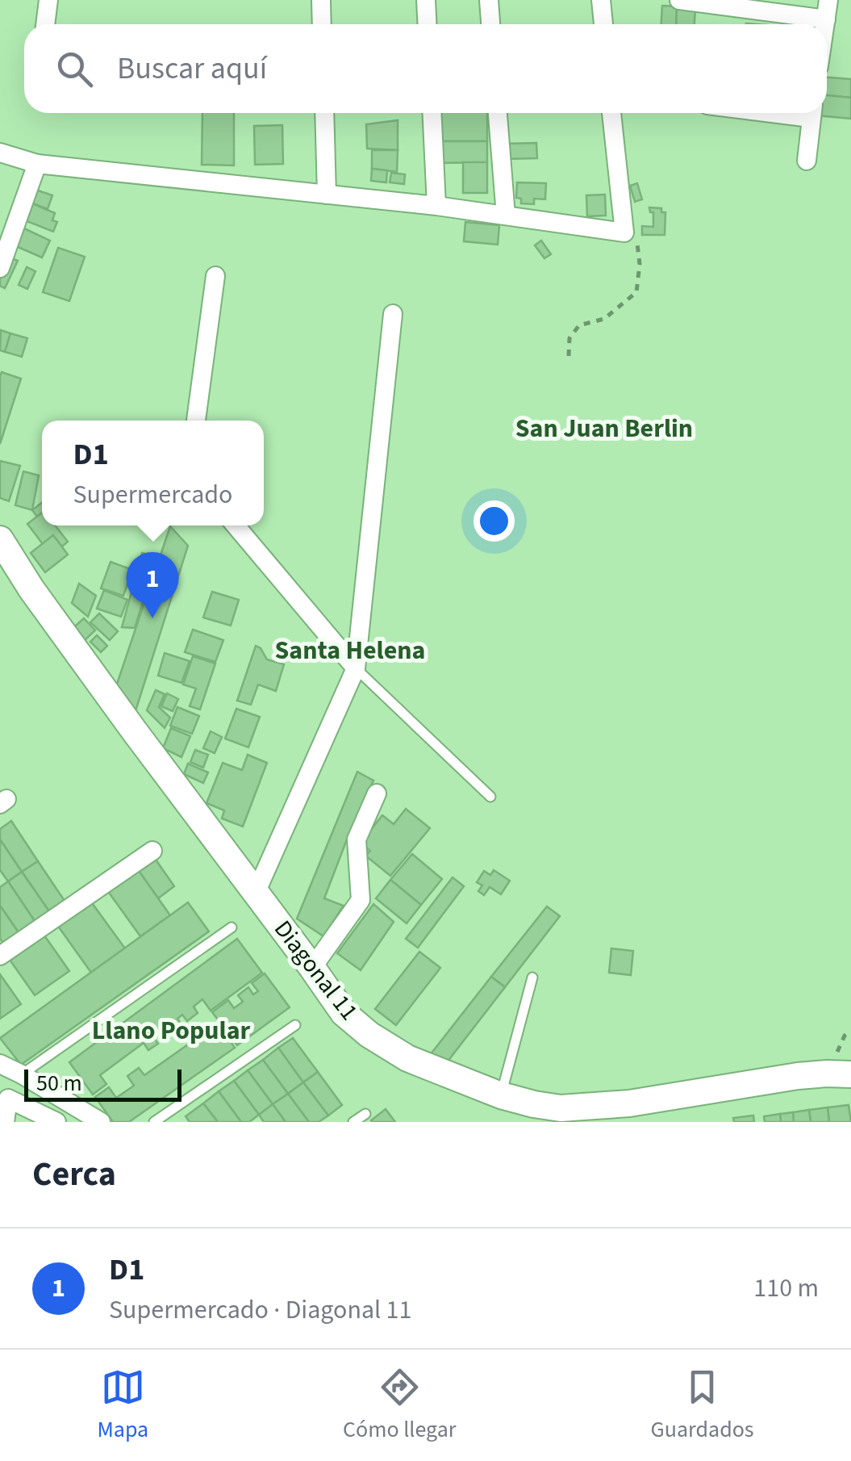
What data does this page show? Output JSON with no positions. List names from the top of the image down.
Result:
{
  "streets": {
    "street": ["Diagonal 11"]
  },
  "districts": ["San Juan Berlin", "Santa Helena", "Llano Popular"],
  "scale_bar": "50 m",
  "page": {
    "search": "Buscar aquí",
    "popup": ["D1", "Supermercado"],
    "pins": "1",
    "scale": "50 m",
    "heading": "Cerca",
    "list": [
      {
        "mark": "1",
        "name": "D1",
        "note": "Supermercado · Diagonal 11",
        "value": "110 m"
      }
    ],
    "nav": ["Mapa", "Cómo llegar", "Guardados"]
  }
}
